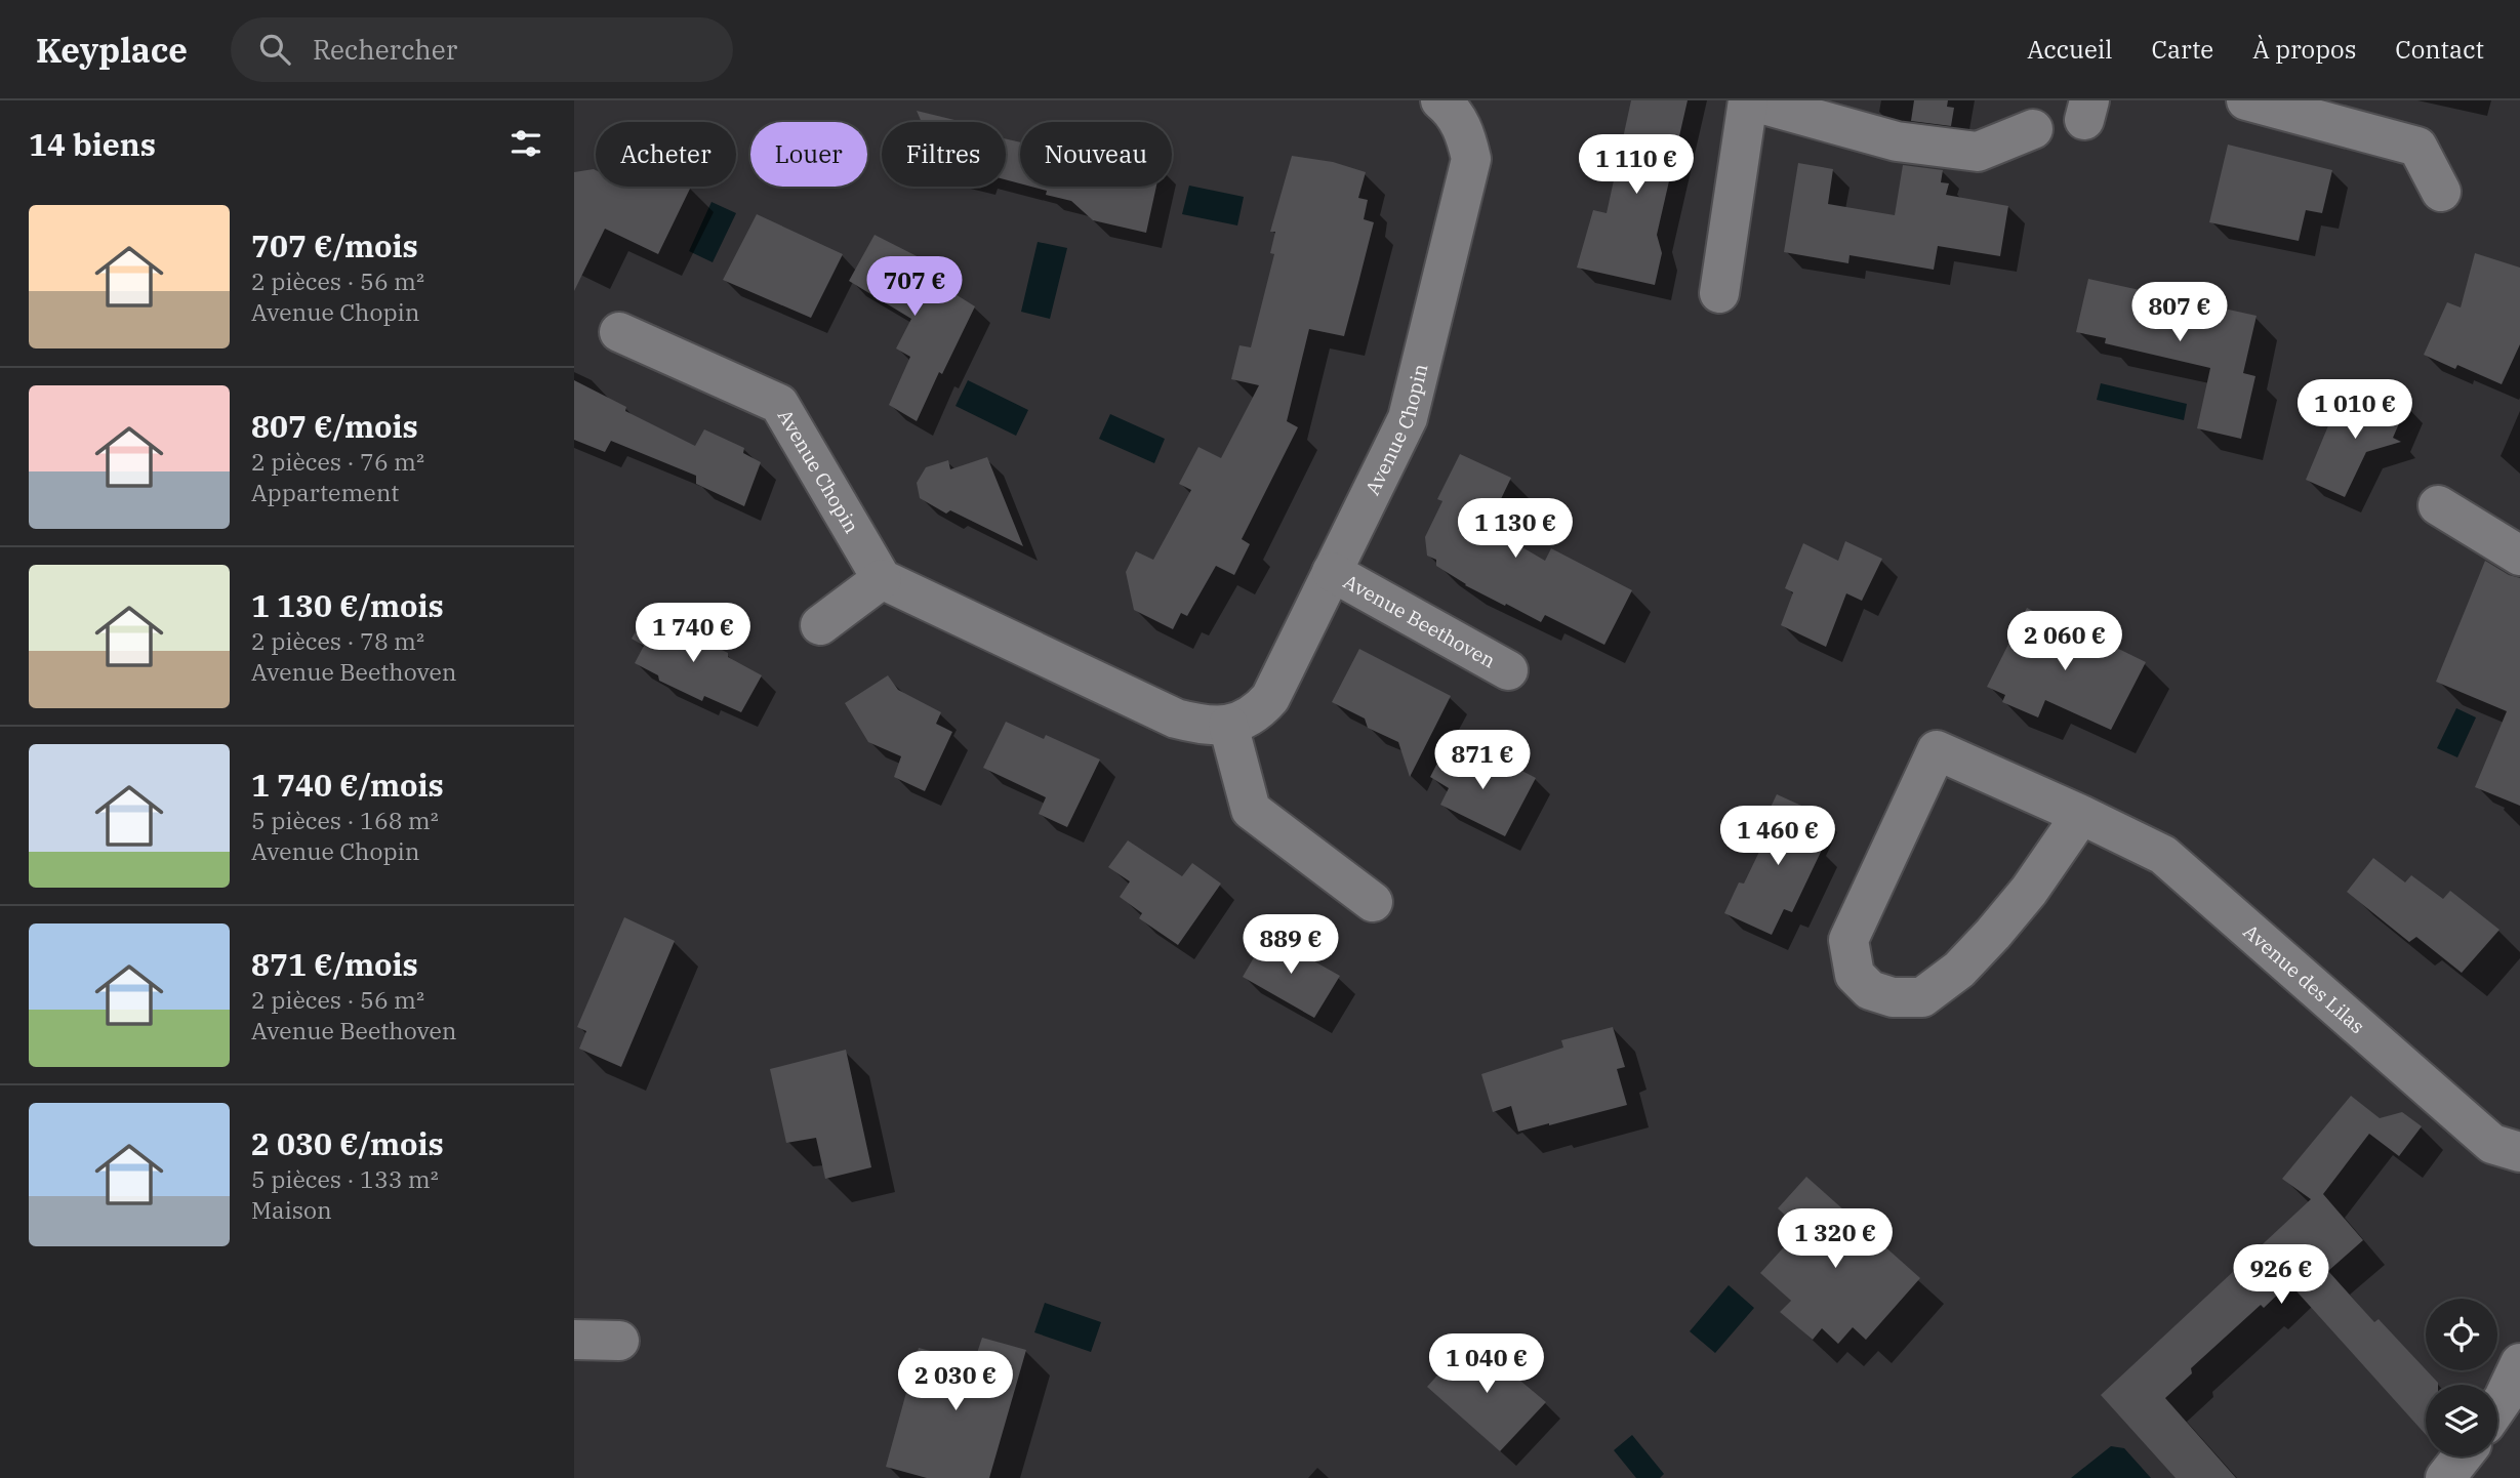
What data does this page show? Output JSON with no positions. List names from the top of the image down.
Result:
{
  "streets": {
    "street": ["Avenue Chopin", "Avenue Beethoven", "Avenue des Lilas"]
  },
  "crossings": [
    ["Avenue Chopin", "Avenue Beethoven"]
  ],
  "page": {
    "header": "Keyplace",
    "search": "Rechercher",
    "nav": [
      "Accueil",
      "Carte",
      "À propos",
      "Contact"
    ],
    "heading": "14 biens",
    "chip": [
      "Acheter",
      "Louer",
      "Filtres",
      "Nouveau"
    ],
    "price": [
      "1 110 €",
      "707 €",
      "807 €",
      "1 010 €",
      "1 130 €",
      "1 740 €",
      "2 060 €",
      "871 €",
      "1 460 €",
      "889 €",
      "1 320 €",
      "926 €",
      "1 040 €",
      "2 030 €"
    ],
    "list": [
      {
        "name": "707 €/mois",
        "note": "2 pièces · 56 m² · Avenue Chopin"
      },
      {
        "name": "807 €/mois",
        "note": "2 pièces · 76 m² · Appartement"
      },
      {
        "name": "1 130 €/mois",
        "note": "2 pièces · 78 m² · Avenue Beethoven"
      },
      {
        "name": "1 740 €/mois",
        "note": "5 pièces · 168 m² · Avenue Chopin"
      },
      {
        "name": "871 €/mois",
        "note": "2 pièces · 56 m² · Avenue Beethoven"
      },
      {
        "name": "2 030 €/mois",
        "note": "5 pièces · 133 m² · Maison"
      }
    ]
  }
}
